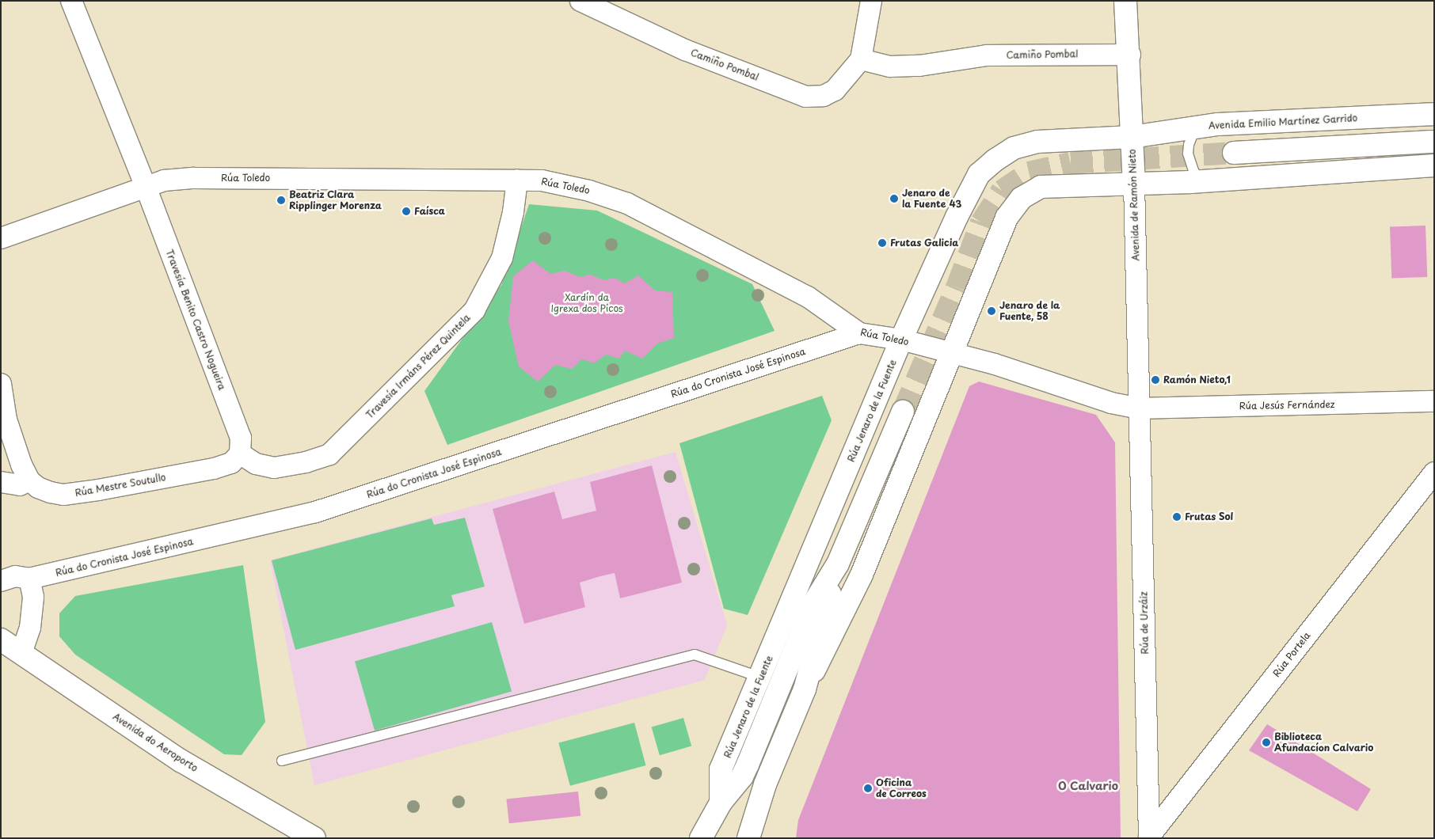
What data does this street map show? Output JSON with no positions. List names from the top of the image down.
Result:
{
  "streets": {
    "main road": [
      "Avenida Emilio Martínez Garrido",
      "Avenida de Ramón Nieto",
      "Rúa Jenaro de la Fuente",
      "Avenida do Aeroporto"
    ],
    "street": [
      "Camiño Pombal",
      "Rúa Toledo",
      "Travesía Benito Castro Nogueira",
      "Travesía Irmáns Pérez Quintela",
      "Rúa do Cronista José Espinosa",
      "Rúa Jesús Fernández",
      "Rúa Mestre Soutullo",
      "Rúa de Urzáiz",
      "Rúa Portela"
    ]
  },
  "crossings": [
    ["Camiño Pombal", "Avenida de Ramón Nieto"],
    ["Avenida Emilio Martínez Garrido", "Avenida de Ramón Nieto"],
    ["Avenida Emilio Martínez Garrido", "Rúa Jenaro de la Fuente"],
    ["Rúa Toledo", "Avenida de Ramón Nieto"],
    ["Rúa Toledo", "Travesía Benito Castro Nogueira"],
    ["Rúa Toledo", "Travesía Irmáns Pérez Quintela"],
    ["Rúa Toledo", "Rúa do Cronista José Espinosa"],
    ["Rúa Toledo", "Rúa Jesús Fernández"],
    ["Rúa Toledo", "Rúa Jenaro de la Fuente"],
    ["Rúa Toledo", "Rúa de Urzáiz"],
    ["Avenida de Ramón Nieto", "Rúa Jesús Fernández"],
    ["Avenida de Ramón Nieto", "Rúa Jenaro de la Fuente"],
    ["Avenida de Ramón Nieto", "Rúa de Urzáiz"],
    ["Travesía Benito Castro Nogueira", "Travesía Irmáns Pérez Quintela"],
    ["Travesía Benito Castro Nogueira", "Rúa Mestre Soutullo"],
    ["Travesía Irmáns Pérez Quintela", "Rúa Mestre Soutullo"],
    ["Rúa Jesús Fernández", "Rúa de Urzáiz"],
    ["Rúa de Urzáiz", "Rúa Portela"]
  ],
  "districts": ["O Calvario"],
  "parks": ["Xardín da Igrexa dos Picos"],
  "places": [
    "Jenaro de la Fuente 43",
    "Beatriz Clara Ripplinger Morenza",
    "Faísca",
    "Frutas Galicia",
    "Jenaro de la Fuente, 58",
    "Ramón Nieto,1",
    "Frutas Sol",
    "Biblioteca Afundacíon Calvario",
    "Oficina de Correos"
  ]
}
